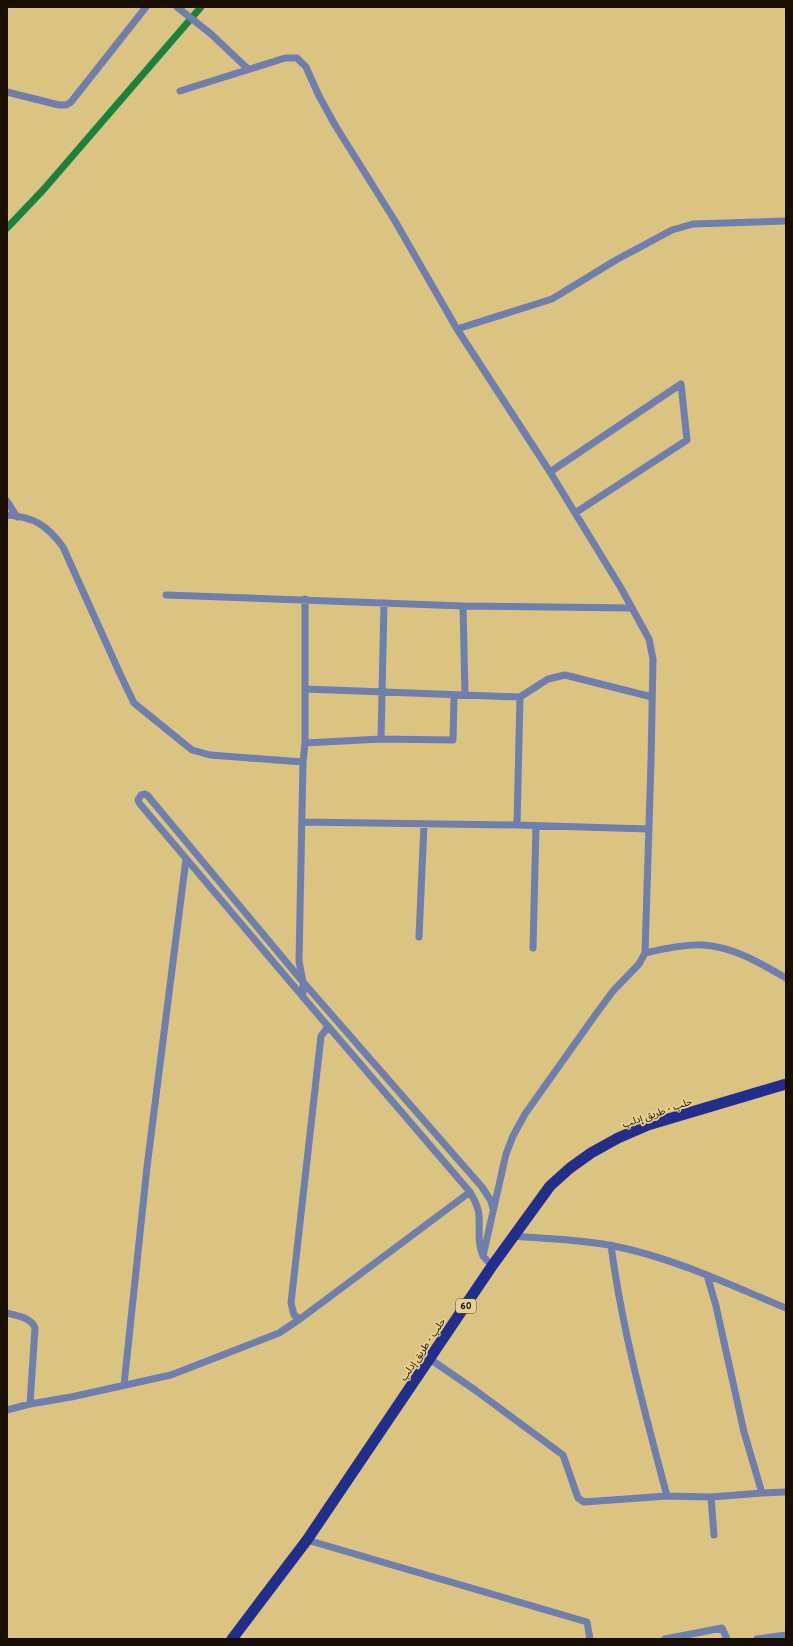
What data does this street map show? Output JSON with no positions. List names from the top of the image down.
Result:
{
  "streets": {
    "highway": ["حلب - طريق إدلب", "60"]
  }
}
